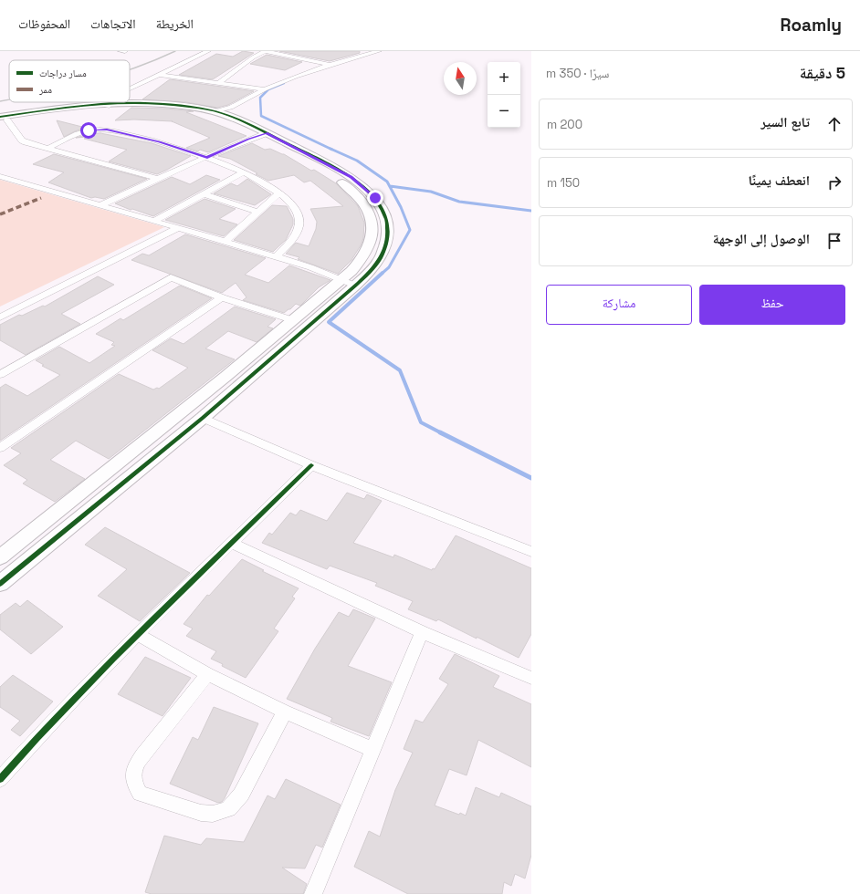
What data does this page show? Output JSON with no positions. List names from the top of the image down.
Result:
{
  "legend": ["مسار دراجات", "ممر"],
  "north": "top",
  "page": {
    "header": "Roamly",
    "nav": ["الخريطة", "الاتجاهات", "المحفوظات"],
    "heading": ["5 دقيقة", "سيرًا · 350 m"],
    "map_buttons": ["+", "−"],
    "list": [
      ["تابع السير", "200 m"],
      ["انعطف يمينًا", "150 m"],
      "الوصول إلى الوجهة"
    ],
    "buttons": ["حفظ", "مشاركة"]
  }
}
